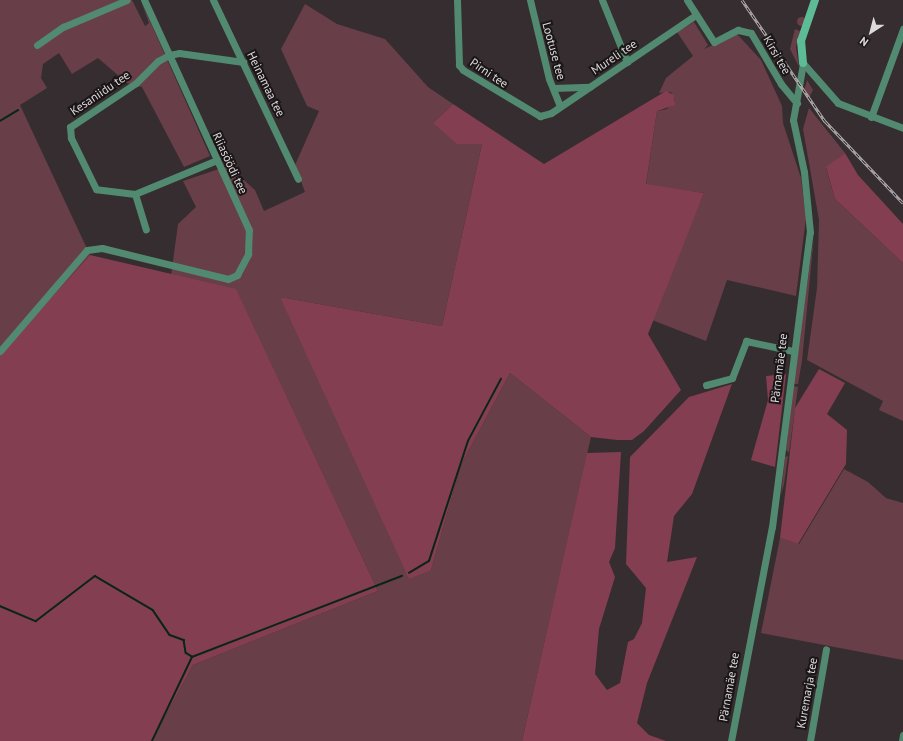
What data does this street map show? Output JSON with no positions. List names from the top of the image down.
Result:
{
  "streets": {
    "main road": ["Pärnamäe tee"],
    "street": [
      "Lootuse tee",
      "Kirsi tee",
      "Mureli tee",
      "Pirni tee",
      "Heinamaa tee",
      "Kesaniidu tee",
      "Riiasöödi tee",
      "Kuremarja tee"
    ]
  },
  "crossings": [
    ["Lootuse tee", "Mureli tee"],
    ["Kirsi tee", "Mureli tee"],
    ["Kirsi tee", "Pärnamäe tee"],
    ["Mureli tee", "Pirni tee"],
    ["Kesaniidu tee", "Riiasöödi tee"]
  ],
  "north": "bottom left"
}
